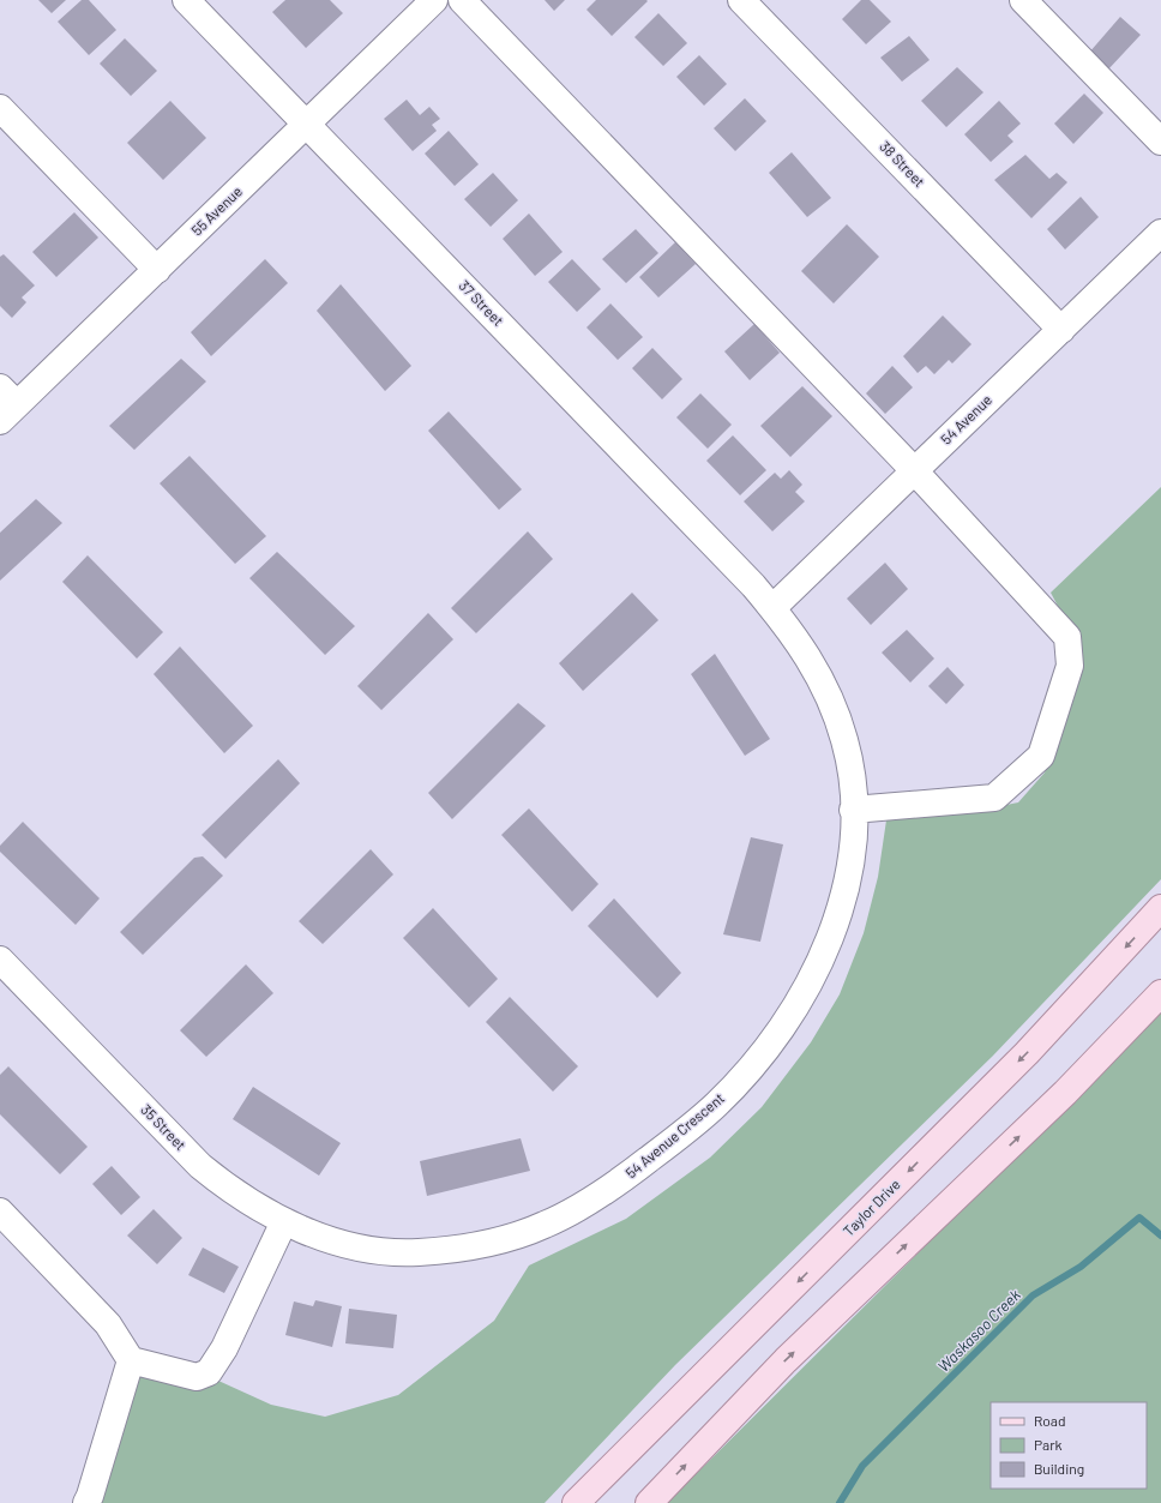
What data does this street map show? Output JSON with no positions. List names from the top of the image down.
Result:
{
  "streets": {
    "main road": ["Taylor Drive"],
    "street": [
      "38 Street",
      "55 Avenue",
      "37 Street",
      "54 Avenue",
      "35 Street",
      "54 Avenue Crescent"
    ]
  },
  "crossings": [
    ["38 Street", "54 Avenue"],
    ["55 Avenue", "37 Street"],
    ["37 Street", "54 Avenue"],
    ["37 Street", "54 Avenue Crescent"],
    ["54 Avenue", "54 Avenue Crescent"],
    ["35 Street", "54 Avenue Crescent"]
  ],
  "water": ["Waskasoo Creek"],
  "legend": ["Road", "Park", "Building"]
}
